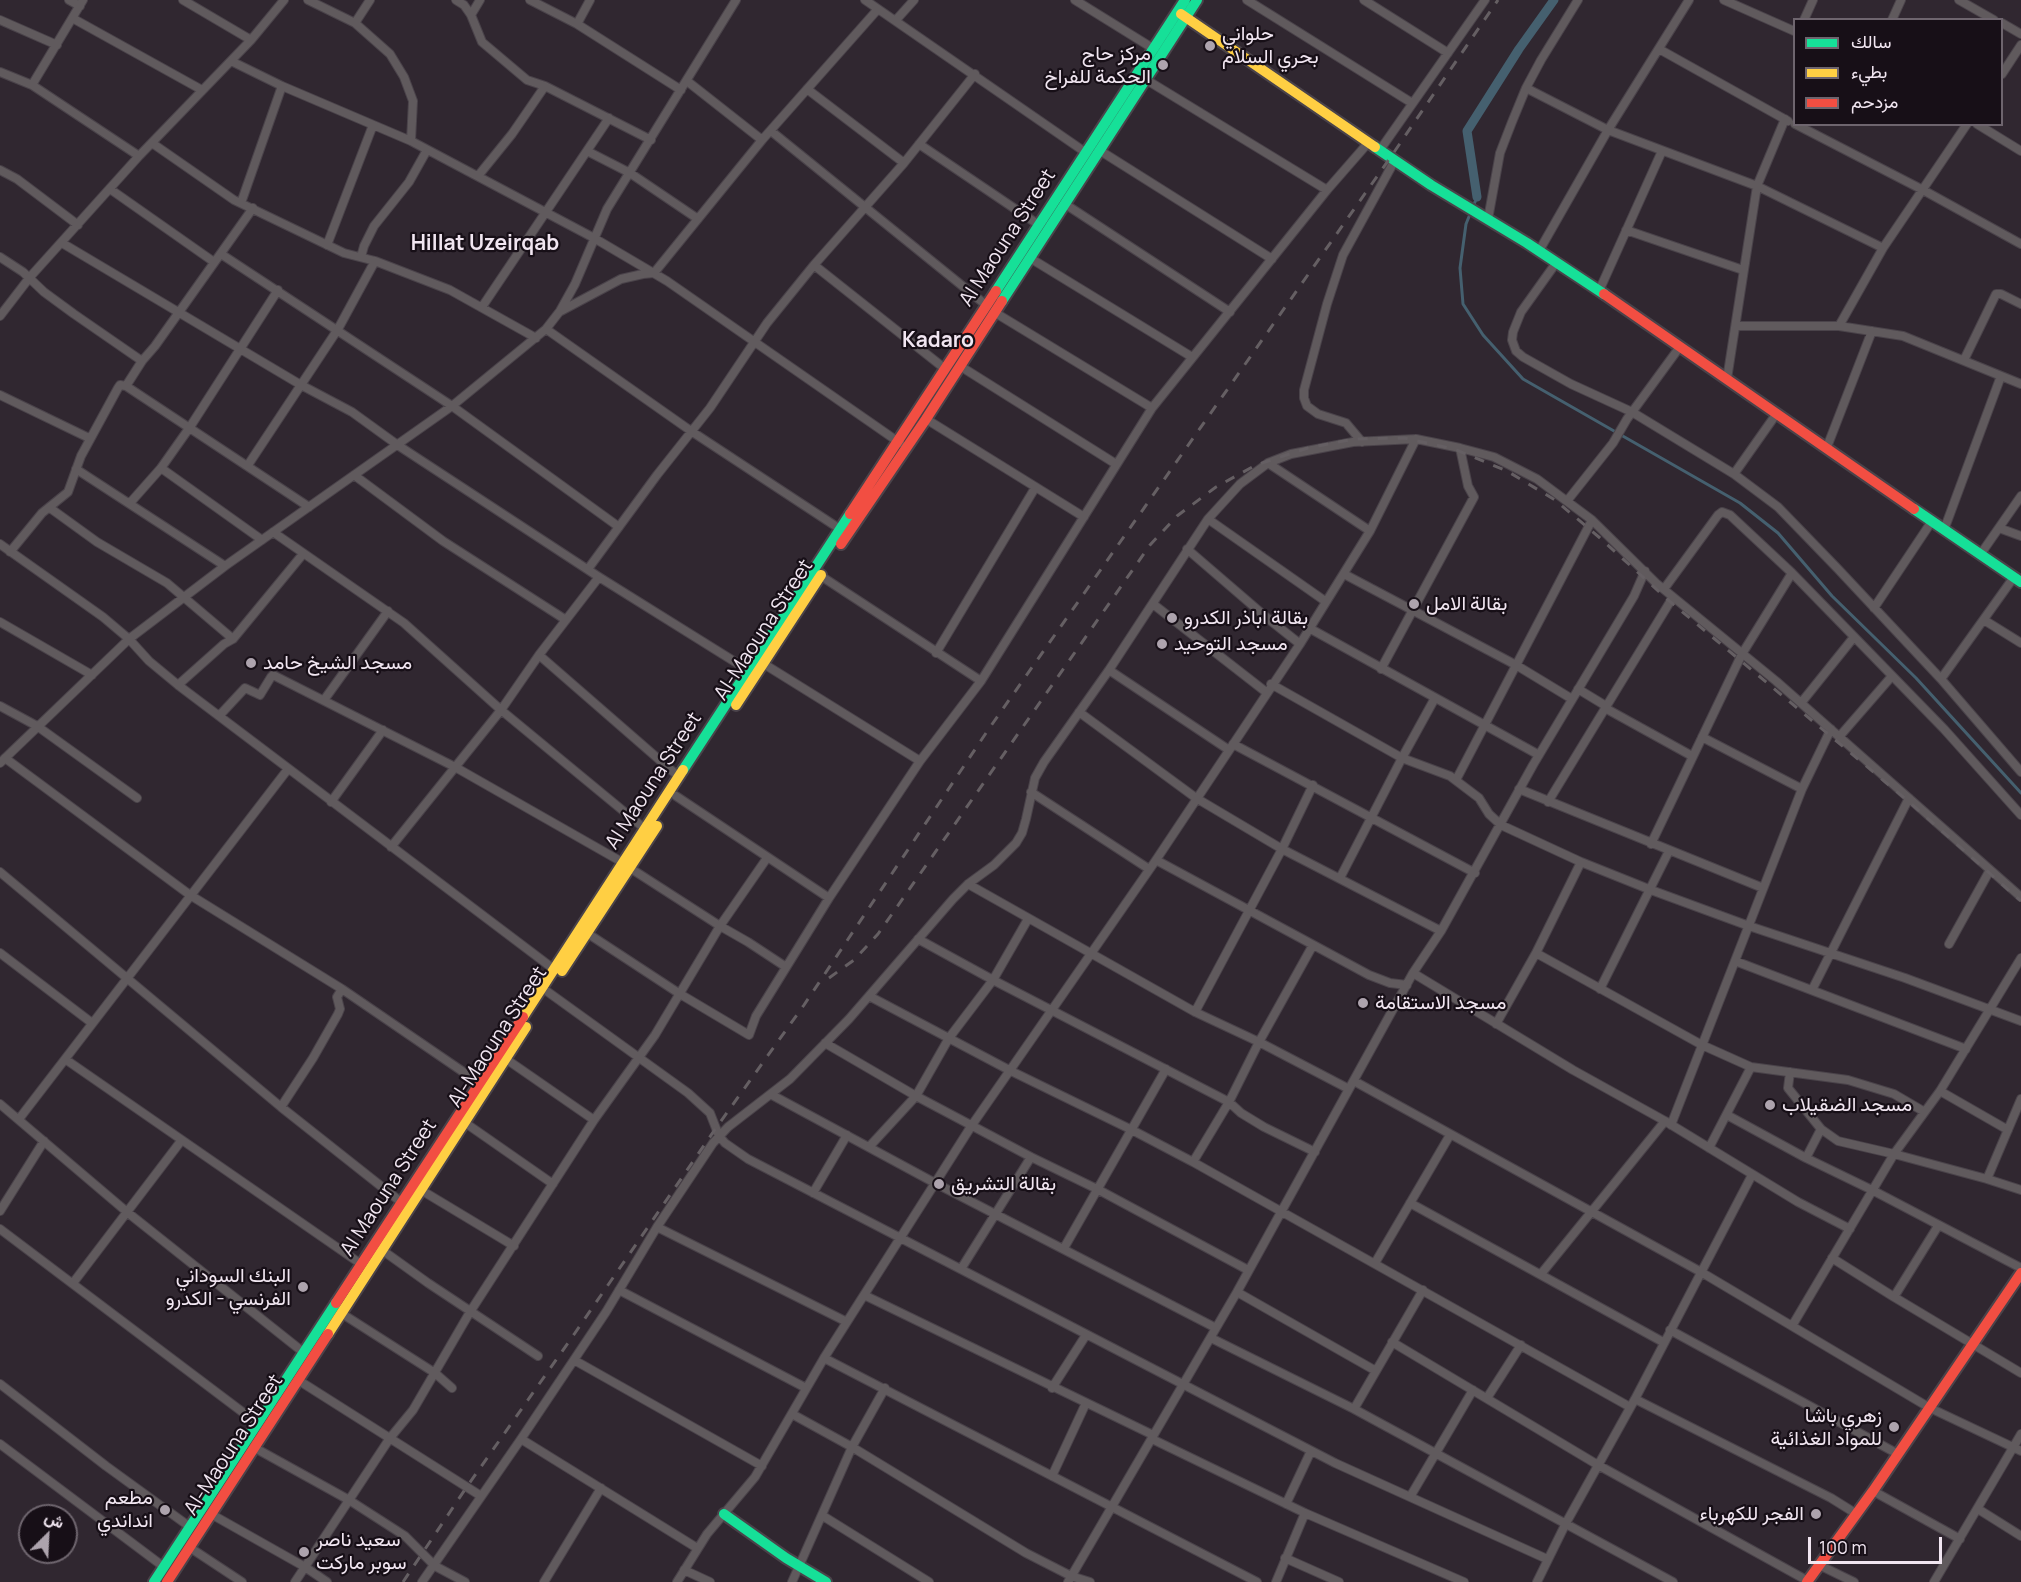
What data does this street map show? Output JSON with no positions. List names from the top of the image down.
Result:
{
  "streets": {
    "main road": ["Al Maouna Street", "Al-Maouna Street"]
  },
  "crossings": [
    ["Al Maouna Street", "Al-Maouna Street"]
  ],
  "districts": ["Hillat Uzeirqab", "Kadaro"],
  "places": [
    "حلواني بحري السلام",
    "مركز حاج الحكمة للفراخ",
    "بقالة الامل",
    "بقالة اباذر الكدرو",
    "مسجد التوحيد",
    "مسجد الشيخ حامد",
    "مسجد الاستقامة",
    "مسجد الضقيلاب",
    "بقالة التشريق",
    "البنك السوداني الفرنسي - الكدرو",
    "زهري باشا للمواد الغذائية",
    "مطعم انداندي",
    "الفجر للكهرباء",
    "سعيد ناصر سوبر ماركت"
  ],
  "legend": ["سالك", "بطيء", "مزدحم"],
  "scale_bar": "100 m",
  "north": "top right"
}
